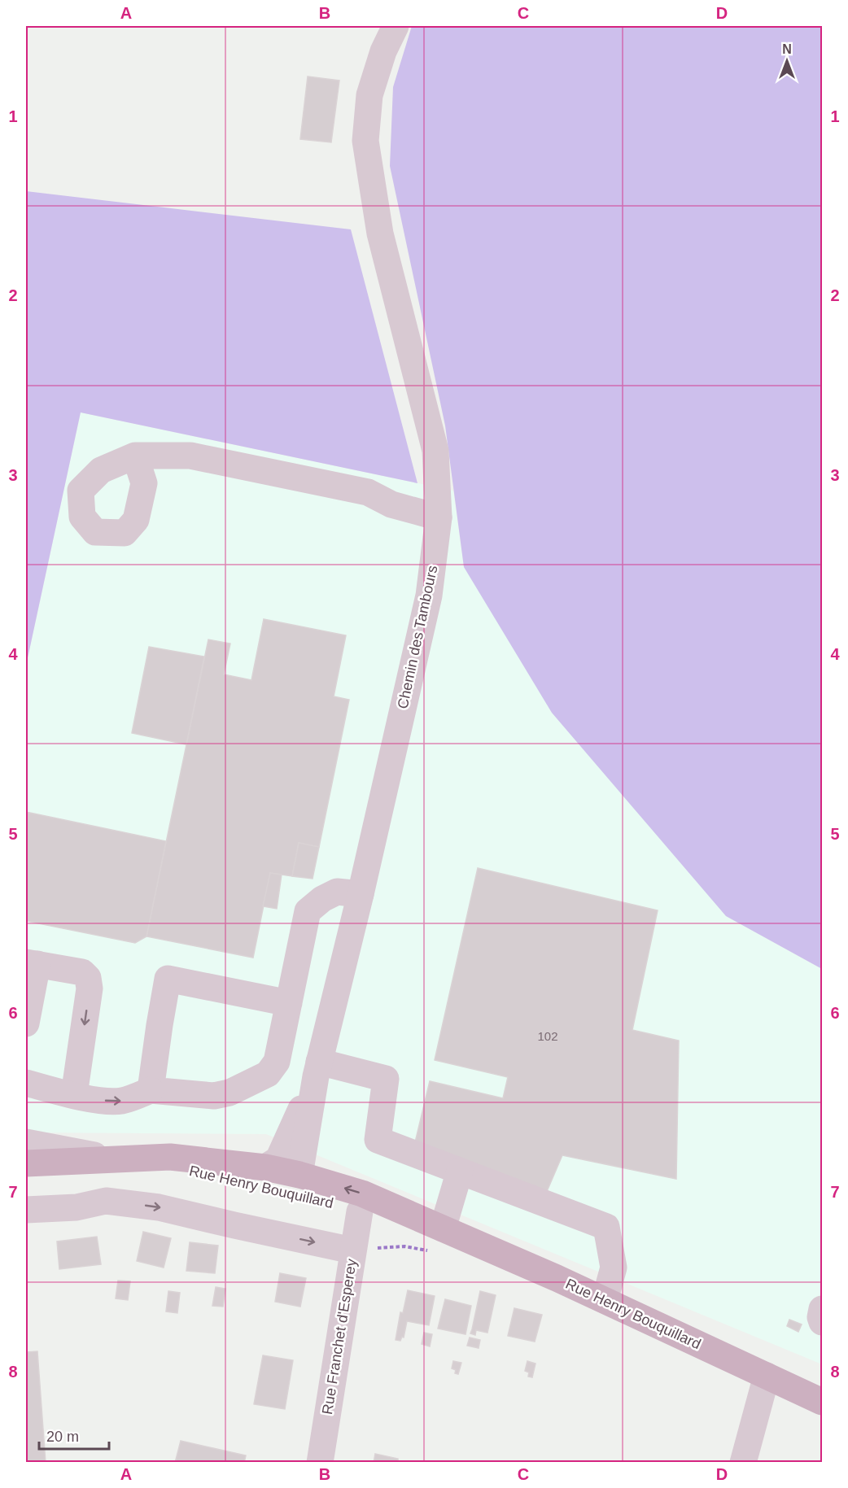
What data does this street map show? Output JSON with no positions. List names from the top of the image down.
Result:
{
  "streets": {
    "main road": ["Rue Henry Bouquillard"],
    "street": ["Chemin des Tambours", "Rue Franchet d'Esperey"]
  },
  "crossings": [
    ["Chemin des Tambours", "Rue Henry Bouquillard"],
    ["Rue Henry Bouquillard", "Rue Franchet d'Esperey"]
  ],
  "house_numbers": ["102"],
  "scale_bar": "20 m",
  "north": "top",
  "grid": {
    "columns": [
      "A",
      "B",
      "C",
      "D"
    ],
    "rows": [
      "1",
      "2",
      "3",
      "4",
      "5",
      "6",
      "7",
      "8"
    ]
  }
}
